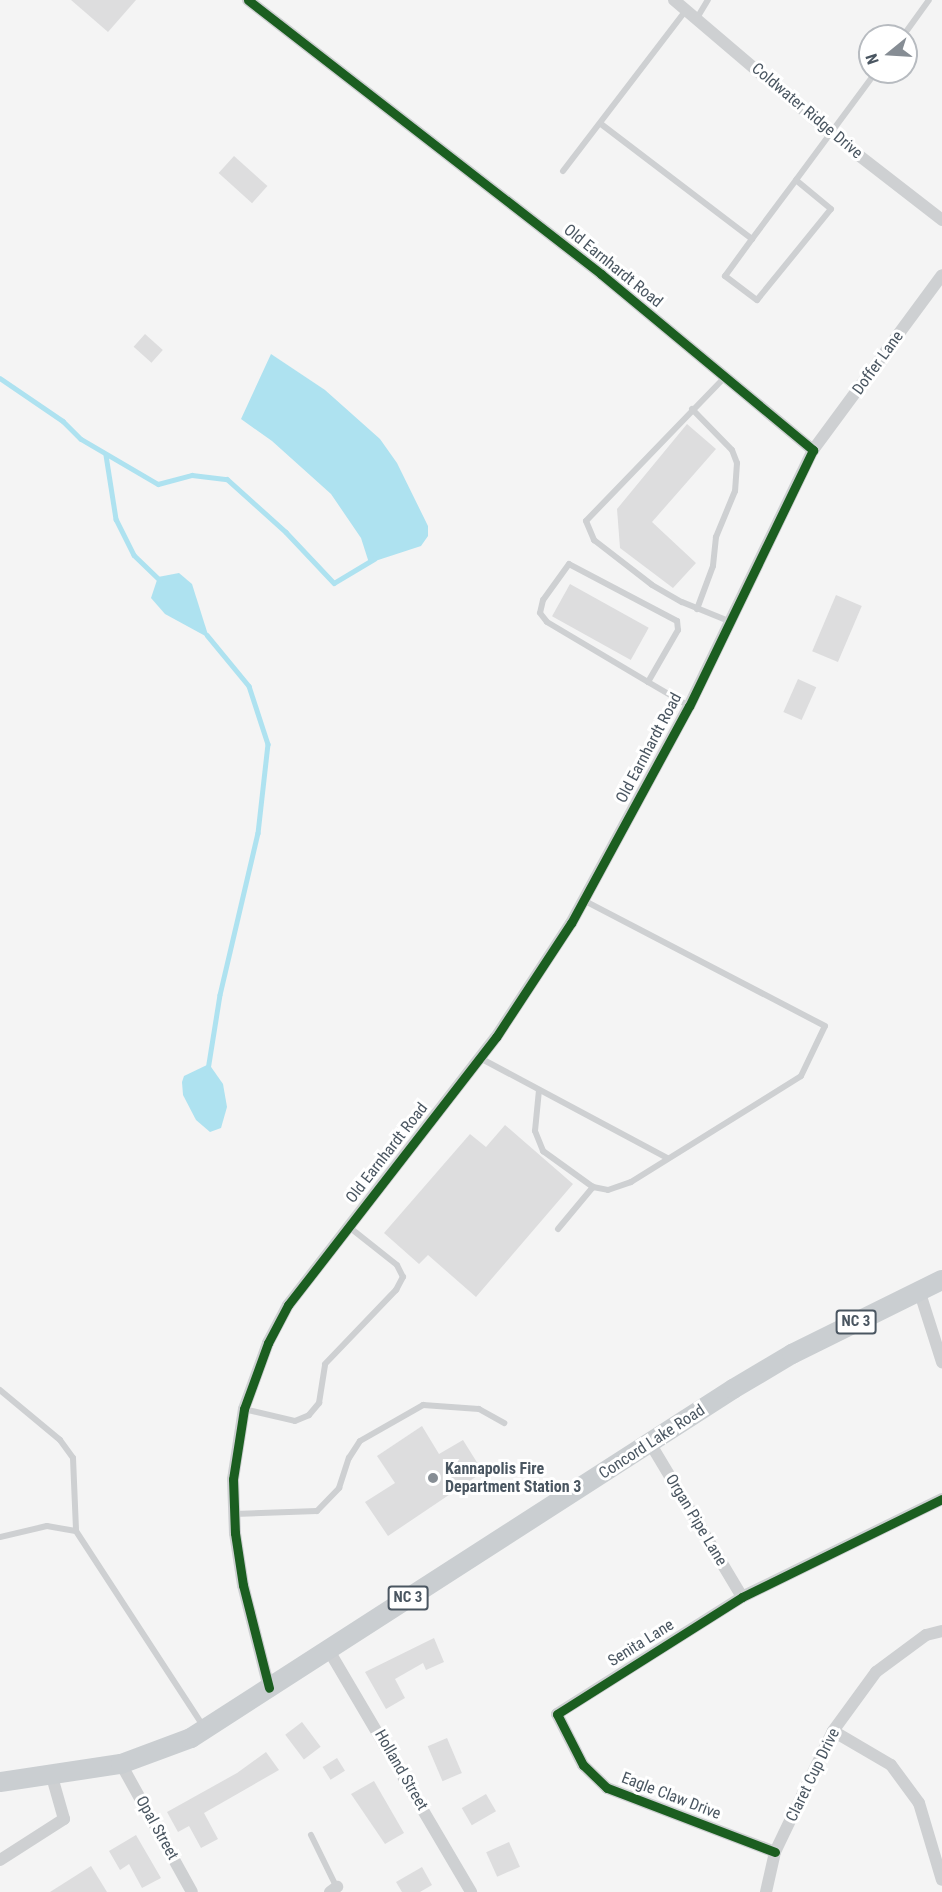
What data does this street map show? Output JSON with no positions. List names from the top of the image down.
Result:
{
  "streets": {
    "main road": ["NC 3", "Concord Lake Road"],
    "street": [
      "Coldwater Ridge Drive",
      "Old Earnhardt Road",
      "Doffer Lane",
      "Organ Pipe Lane",
      "Senita Lane",
      "Holland Street",
      "Claret Cup Drive",
      "Eagle Claw Drive",
      "Opal Street"
    ]
  },
  "crossings": [
    ["Old Earnhardt Road", "Doffer Lane"],
    ["Old Earnhardt Road", "Concord Lake Road"],
    ["Concord Lake Road", "Organ Pipe Lane"],
    ["Concord Lake Road", "Holland Street"],
    ["Concord Lake Road", "Opal Street"],
    ["Organ Pipe Lane", "Senita Lane"],
    ["Senita Lane", "Eagle Claw Drive"],
    ["Claret Cup Drive", "Eagle Claw Drive"]
  ],
  "places": ["Kannapolis Fire Department Station 3"],
  "north": "left"
}
